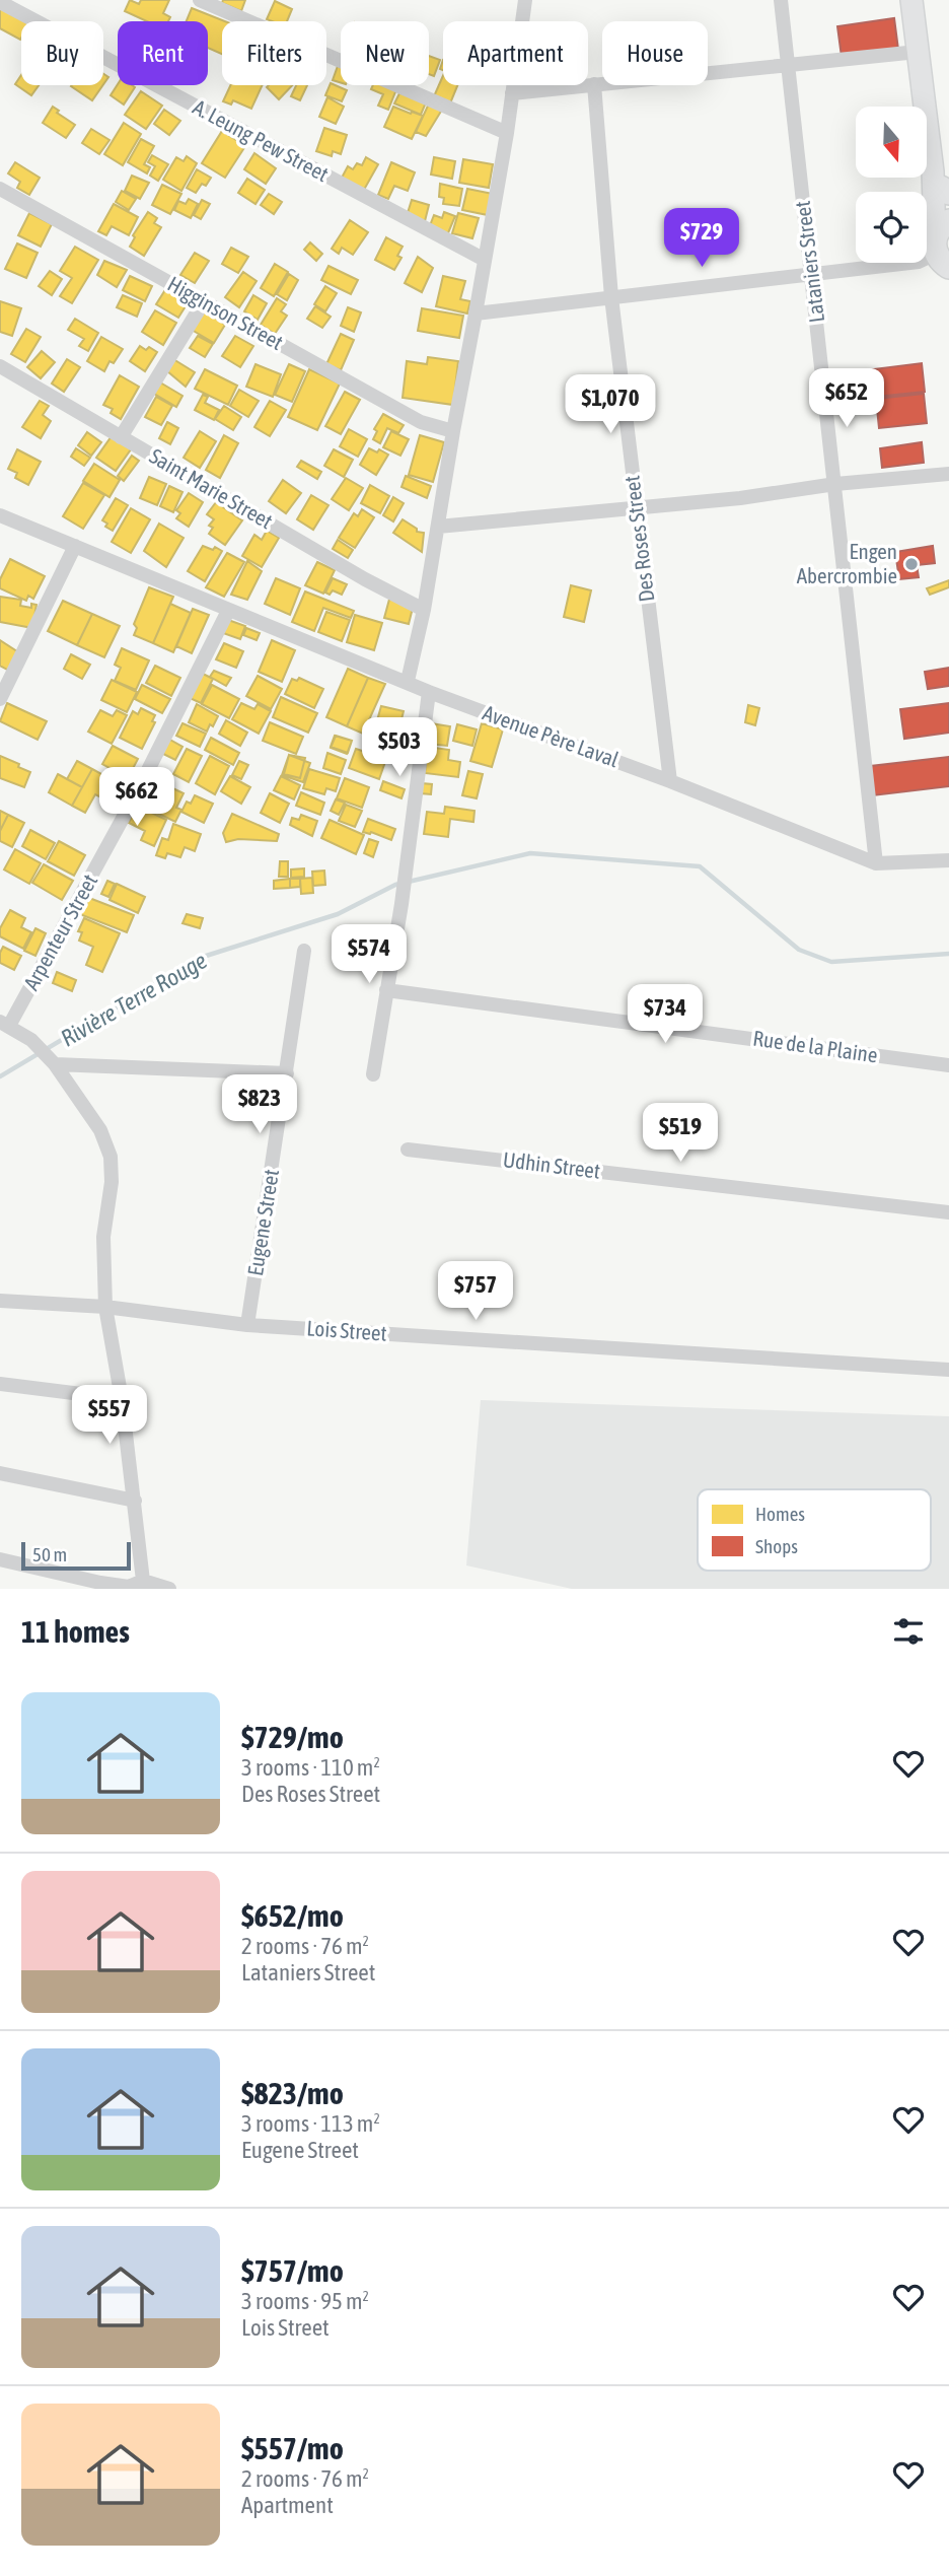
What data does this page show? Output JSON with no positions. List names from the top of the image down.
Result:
{
  "streets": {
    "street": [
      "A. Leung Pew Street",
      "Lataniers Street",
      "Higginson Street",
      "Saint Marie Street",
      "Des Roses Street",
      "Avenue Père Laval",
      "Arpenteur Street",
      "Rue de la Plaine",
      "Udhin Street",
      "Eugene Street",
      "Lois Street"
    ]
  },
  "crossings": [
    ["Lataniers Street", "Avenue Père Laval"],
    ["Des Roses Street", "Avenue Père Laval"],
    ["Avenue Père Laval", "Arpenteur Street"],
    ["Eugene Street", "Lois Street"]
  ],
  "water": ["Rivière Terre Rouge"],
  "places": ["Engen Abercrombie"],
  "legend": ["Homes", "Shops"],
  "scale_bar": "50 m",
  "north": "bottom",
  "page": {
    "chip": [
      "Buy",
      "Rent",
      "Filters",
      "New",
      "Apartment",
      "House"
    ],
    "price": [
      "$729",
      "$652",
      "$1,070",
      "$503",
      "$662",
      "$574",
      "$734",
      "$823",
      "$519",
      "$757",
      "$557"
    ],
    "scale": "50 m",
    "heading": "11 homes",
    "list": [
      {
        "name": "$729/mo",
        "note": "3 rooms · 110 m² · Des Roses Street"
      },
      {
        "name": "$652/mo",
        "note": "2 rooms · 76 m² · Lataniers Street"
      },
      {
        "name": "$823/mo",
        "note": "3 rooms · 113 m² · Eugene Street"
      },
      {
        "name": "$757/mo",
        "note": "3 rooms · 95 m² · Lois Street"
      },
      {
        "name": "$557/mo",
        "note": "2 rooms · 76 m² · Apartment"
      }
    ]
  }
}
